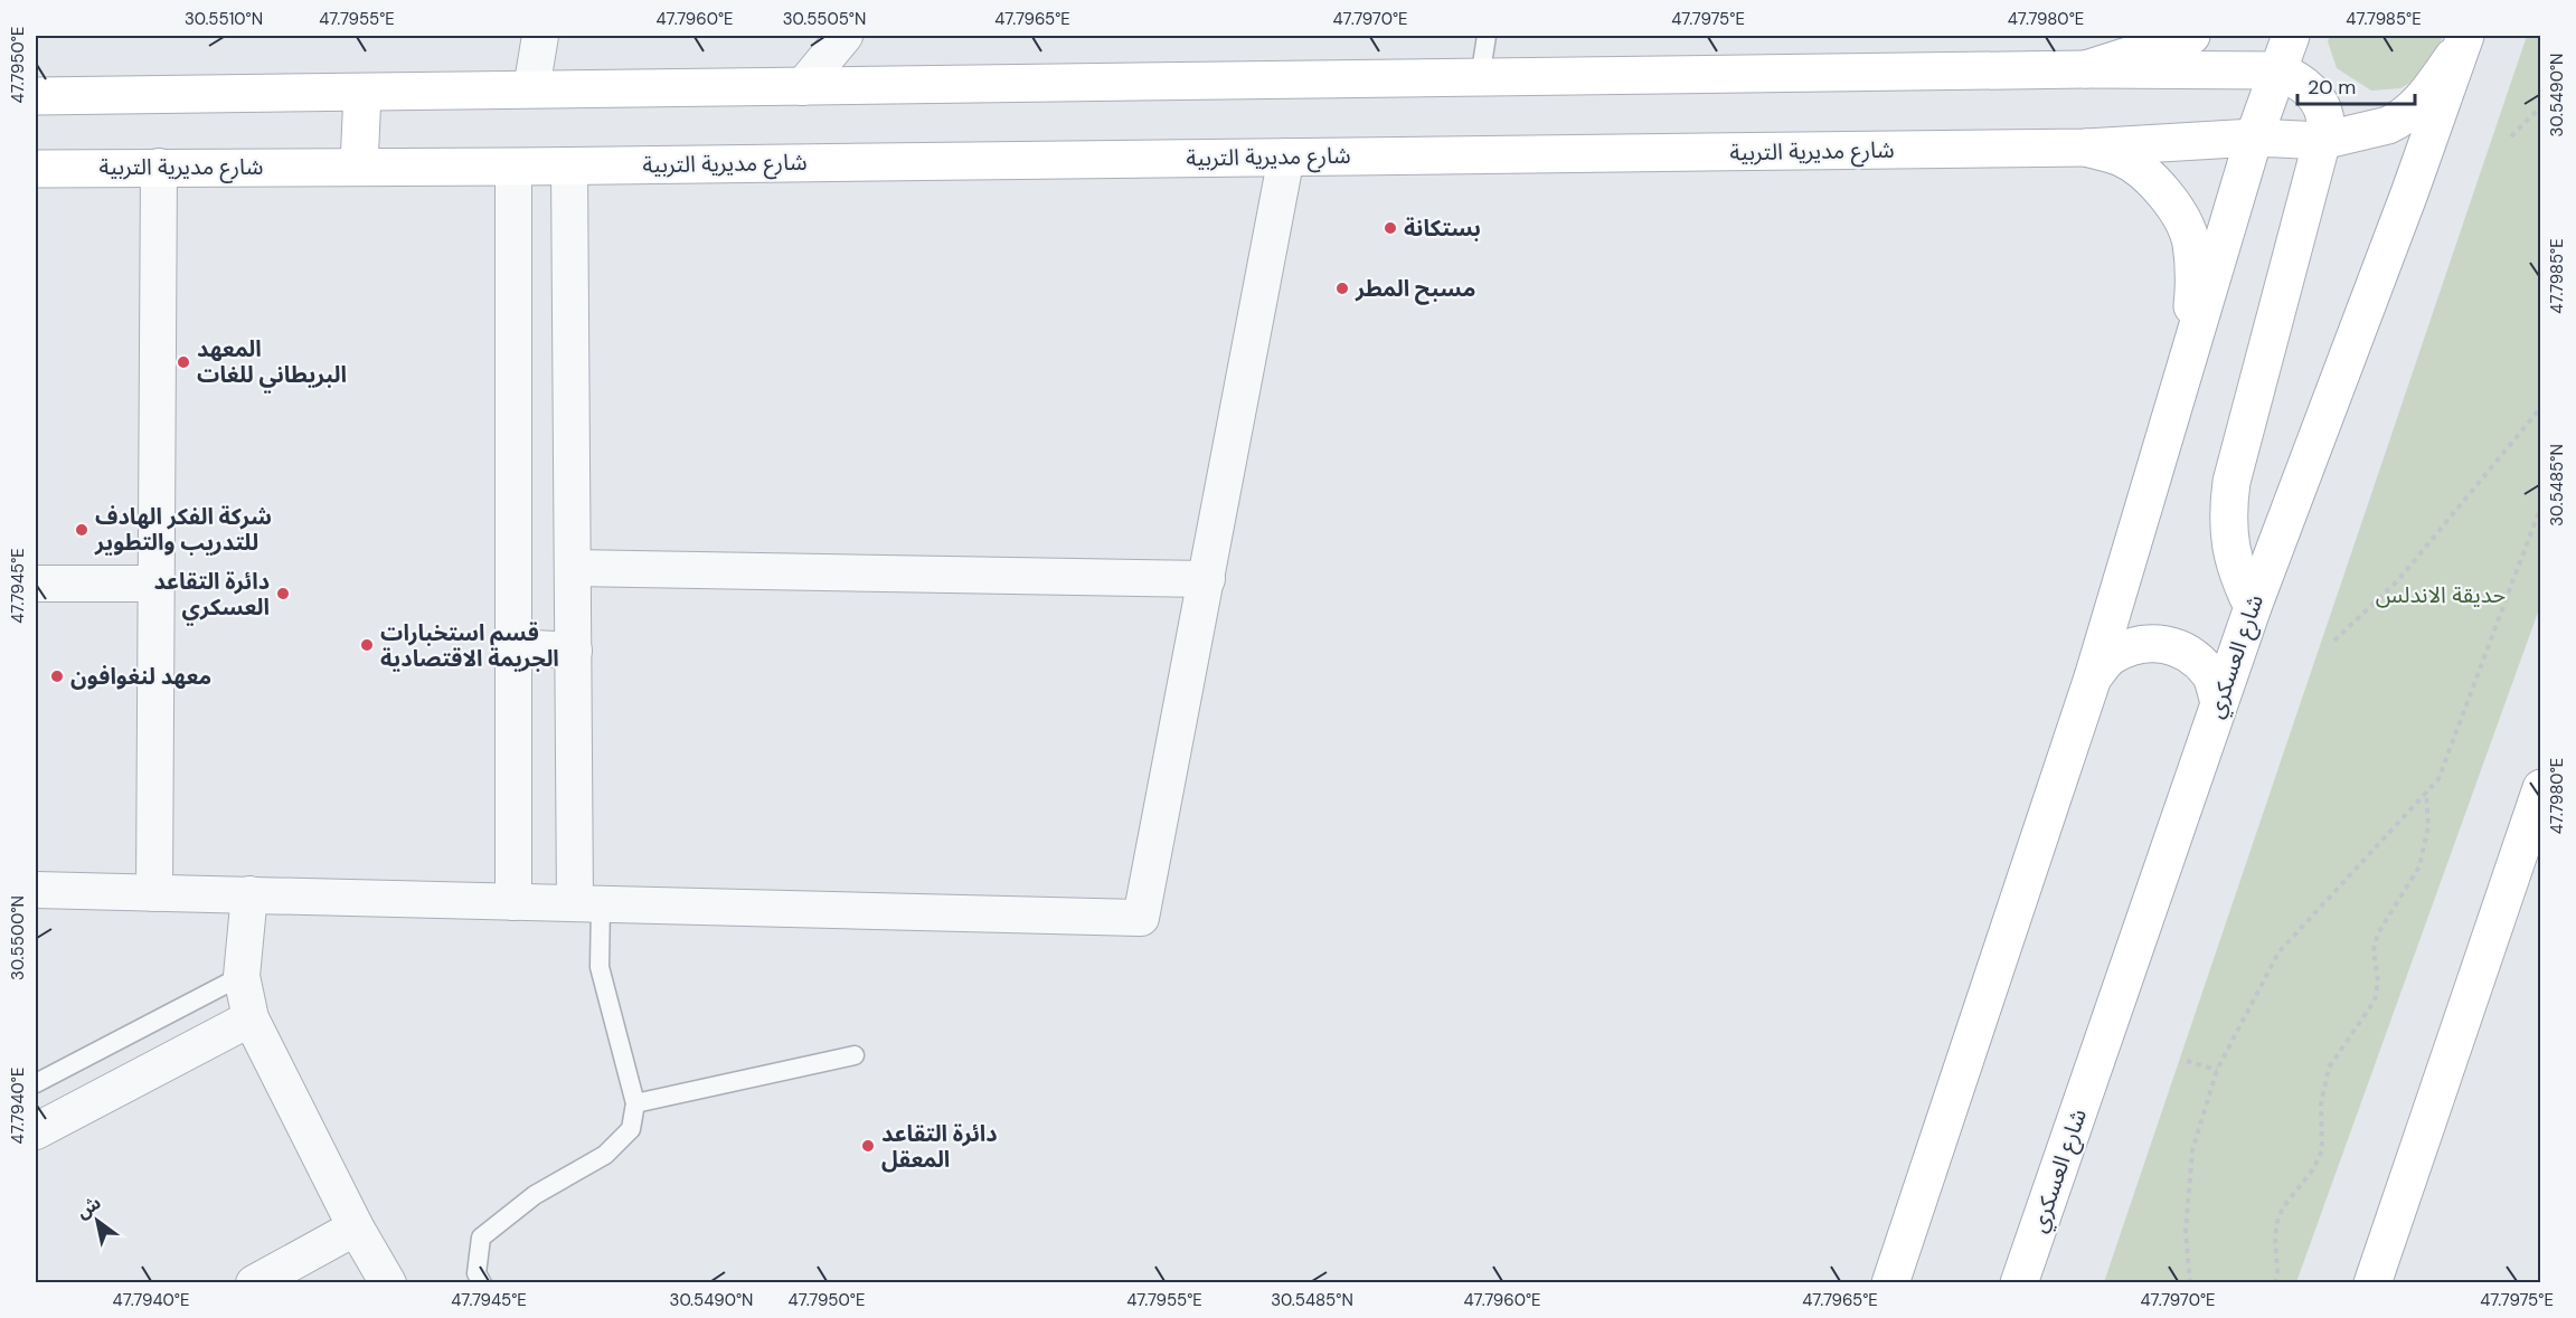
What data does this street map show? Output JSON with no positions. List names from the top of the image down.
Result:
{
  "streets": {
    "main road": ["شارع مديرية التربية", "شارع العسكري"]
  },
  "crossings": [
    ["شارع مديرية التربية", "شارع العسكري"]
  ],
  "parks": ["حديقة الاندلس"],
  "places": [
    "بستكانة",
    "مسبح المطر",
    "المعهد البريطاني للغات",
    "شركة الفكر الهادف للتدريب والتطوير",
    "دائرة التقاعد العسكري",
    "قسم استخبارات الجريمة الاقتصادية",
    "معهد لنغوافون",
    "دائرة التقاعد المعقل"
  ],
  "scale_bar": "20 m",
  "north": "top left",
  "coordinates": [
    "30.5510°N",
    "47.7955°E",
    "47.7960°E",
    "30.5505°N",
    "47.7965°E",
    "47.7970°E",
    "47.7975°E",
    "47.7980°E",
    "47.7985°E",
    "47.7950°E",
    "30.5490°N",
    "30.5485°N",
    "47.7945°E",
    "30.5500°N",
    "47.7940°E"
  ]
}
